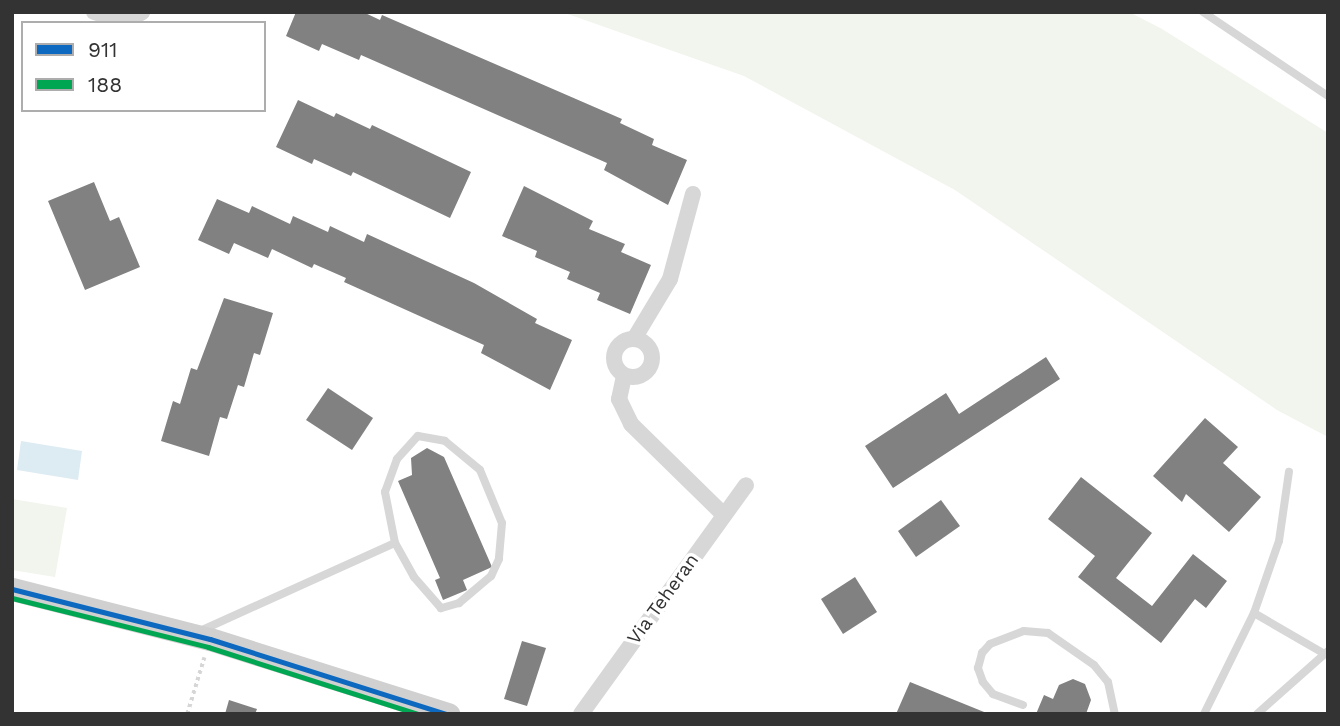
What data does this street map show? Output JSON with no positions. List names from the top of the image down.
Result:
{
  "streets": {
    "street": ["Via Teheran"]
  },
  "lines": ["transit line 911", "transit line 188"],
  "legend": ["911", "188"]
}
